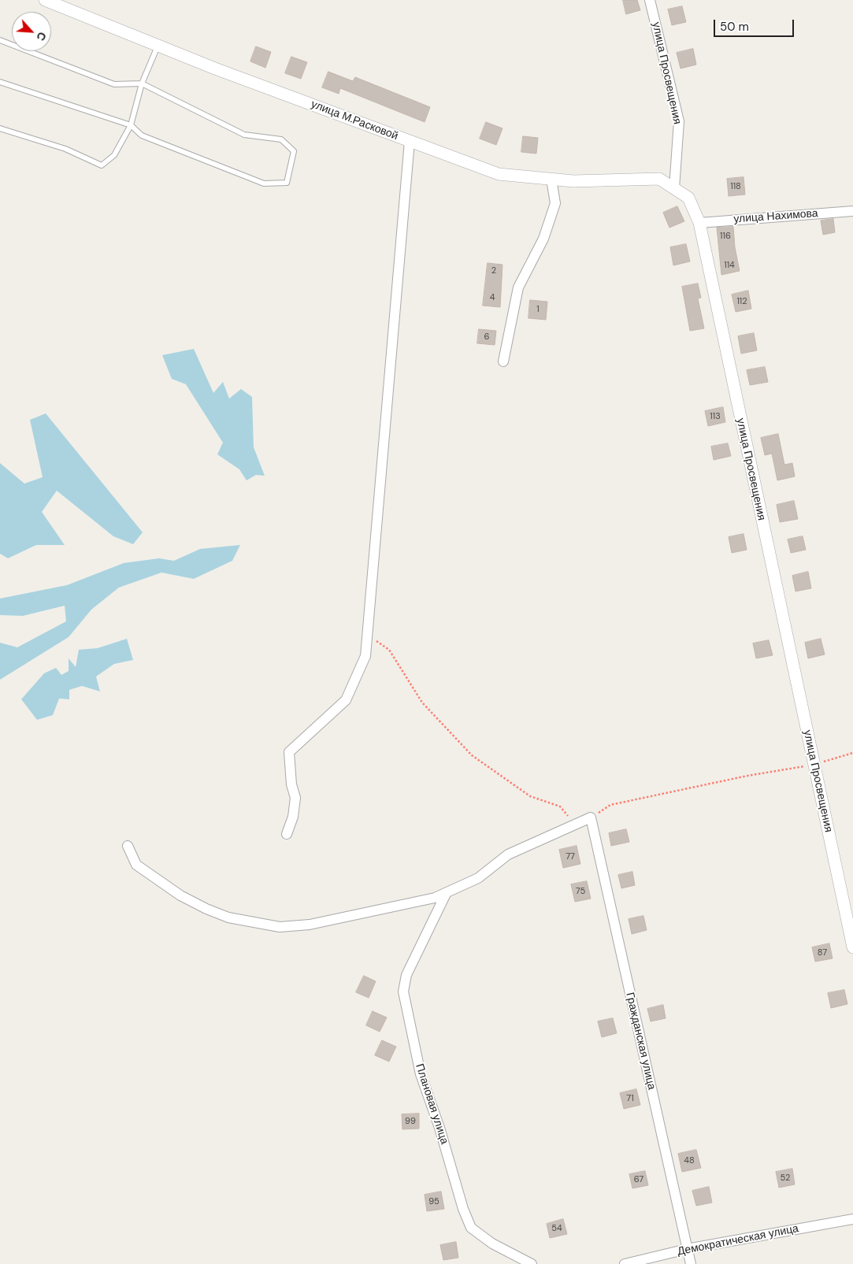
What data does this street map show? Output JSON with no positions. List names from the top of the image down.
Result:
{
  "streets": {
    "street": [
      "улица Просвещения",
      "улица М.Расковой",
      "улица Нахимова",
      "Гражданская улица",
      "Плановая улица",
      "Демократическая улица"
    ]
  },
  "crossings": [
    ["улица Просвещения", "улица М.Расковой"],
    ["улица Просвещения", "улица Нахимова"],
    ["Гражданская улица", "Демократическая улица"]
  ],
  "house_numbers": [
    "118",
    "116",
    "114",
    "2",
    "4",
    "112",
    "1",
    "6",
    "113",
    "77",
    "75",
    "87",
    "71",
    "99",
    "48",
    "52",
    "67",
    "95",
    "54"
  ],
  "scale_bar": "50 m",
  "north": "bottom right"
}
